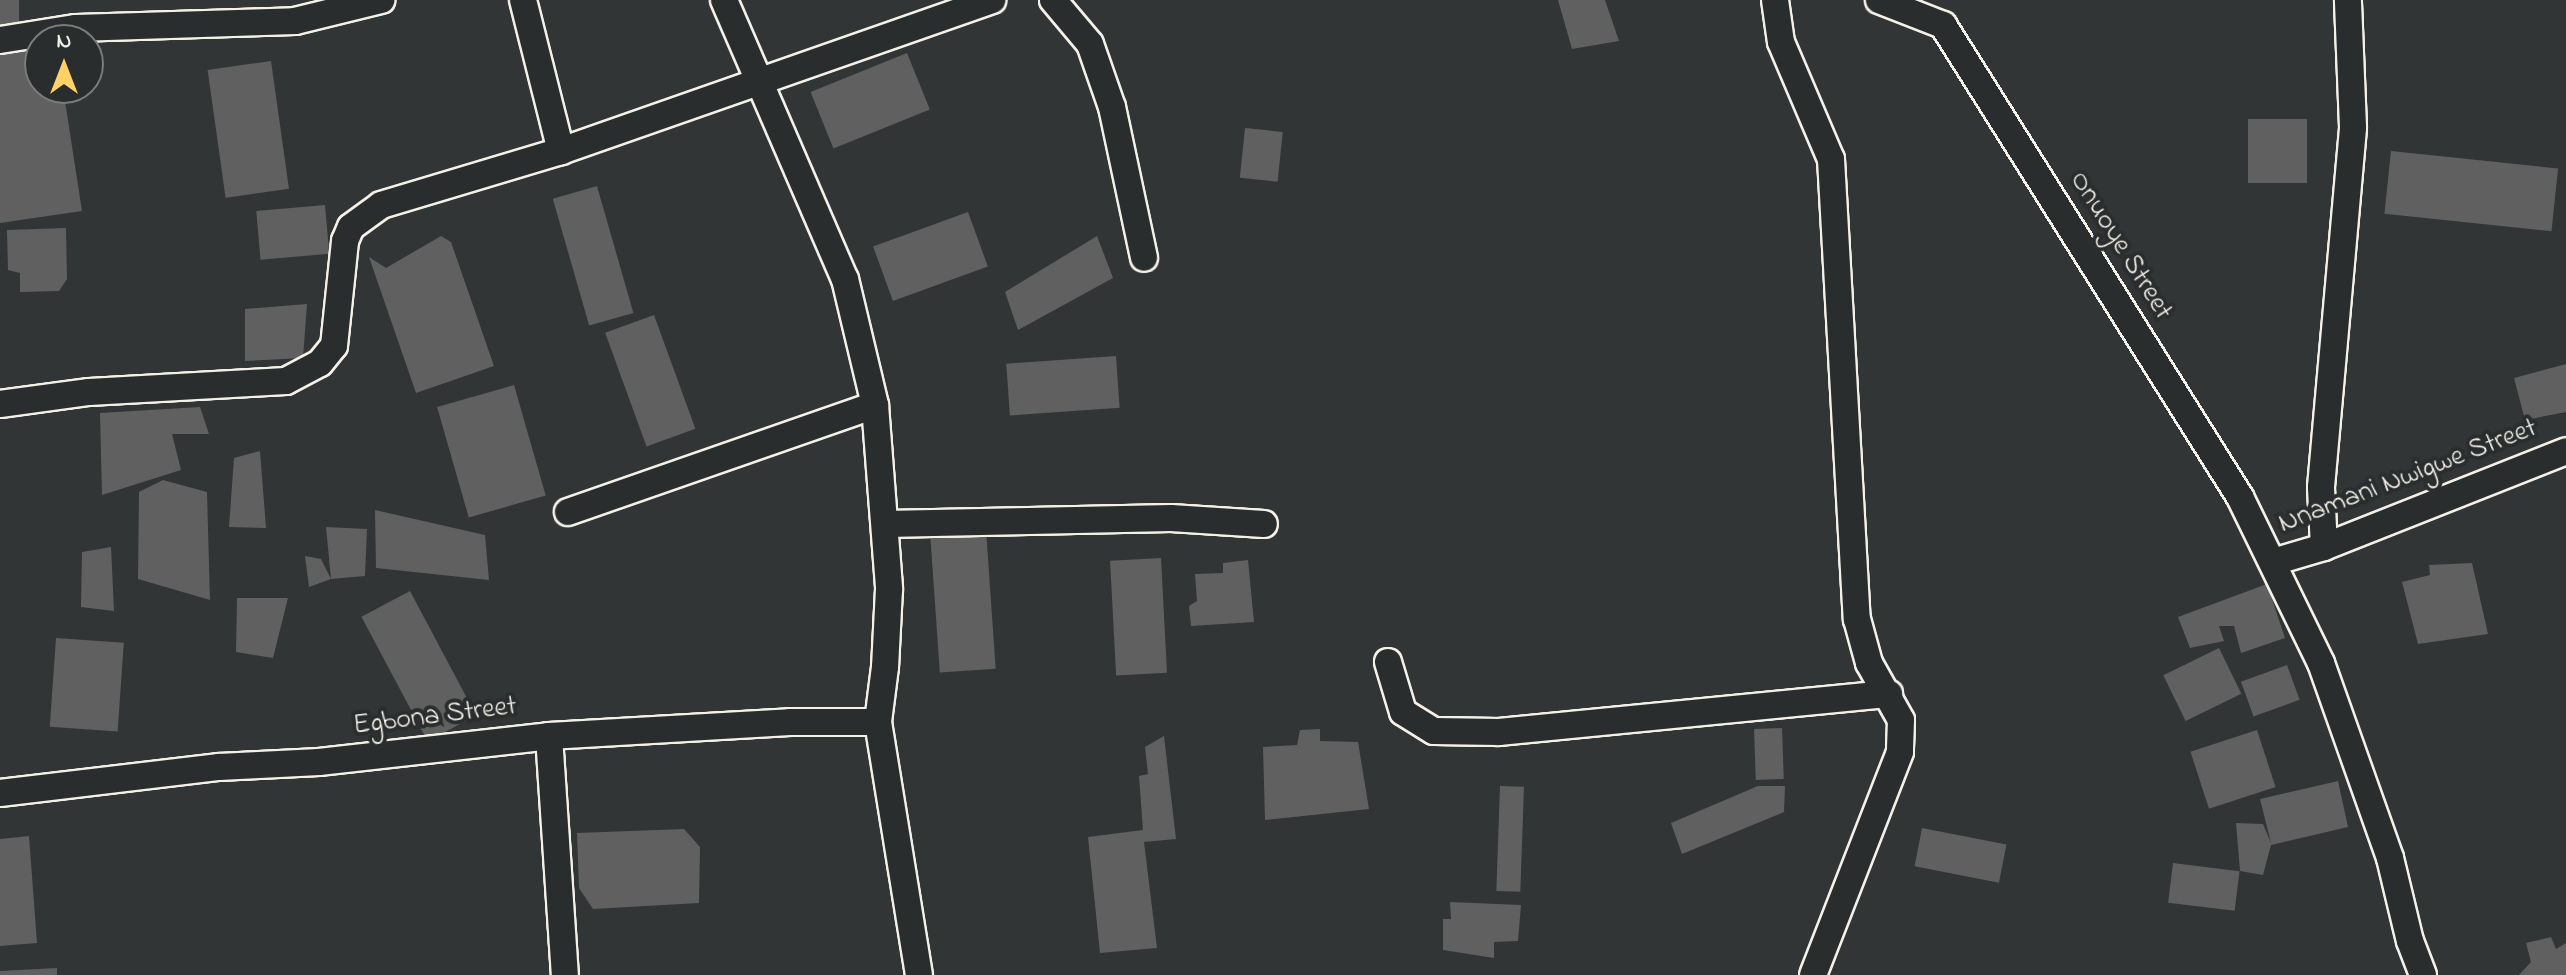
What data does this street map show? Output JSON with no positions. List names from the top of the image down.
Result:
{
  "streets": {
    "street": ["Onuoye Street", "Nnamani Nwigwe Street", "Egbona Street"]
  },
  "crossings": [
    ["Onuoye Street", "Nnamani Nwigwe Street"]
  ],
  "north": "top"
}
